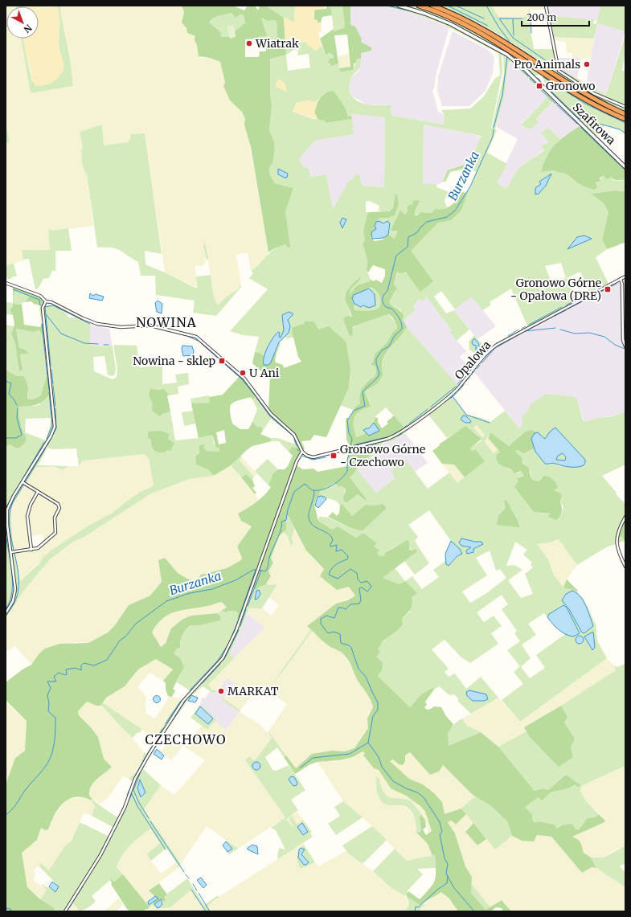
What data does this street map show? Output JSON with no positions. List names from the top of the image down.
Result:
{
  "streets": {
    "street": ["Szafirowa", "Opalowa"]
  },
  "districts": ["NOWINA", "CZECHOWO"],
  "water": ["Burzanka"],
  "places": {
    "other": [
      "Wiatrak",
      "Pro Animals",
      "U Ani",
      "MARKAT"
    ],
    "transit": [
      "Gronowo",
      "Gronowo Górne - Opałowa (DRE)",
      "Nowina - sklep",
      "Gronowo Górne - Czechowo"
    ]
  },
  "scale_bar": "200 m",
  "north": "bottom right"
}
